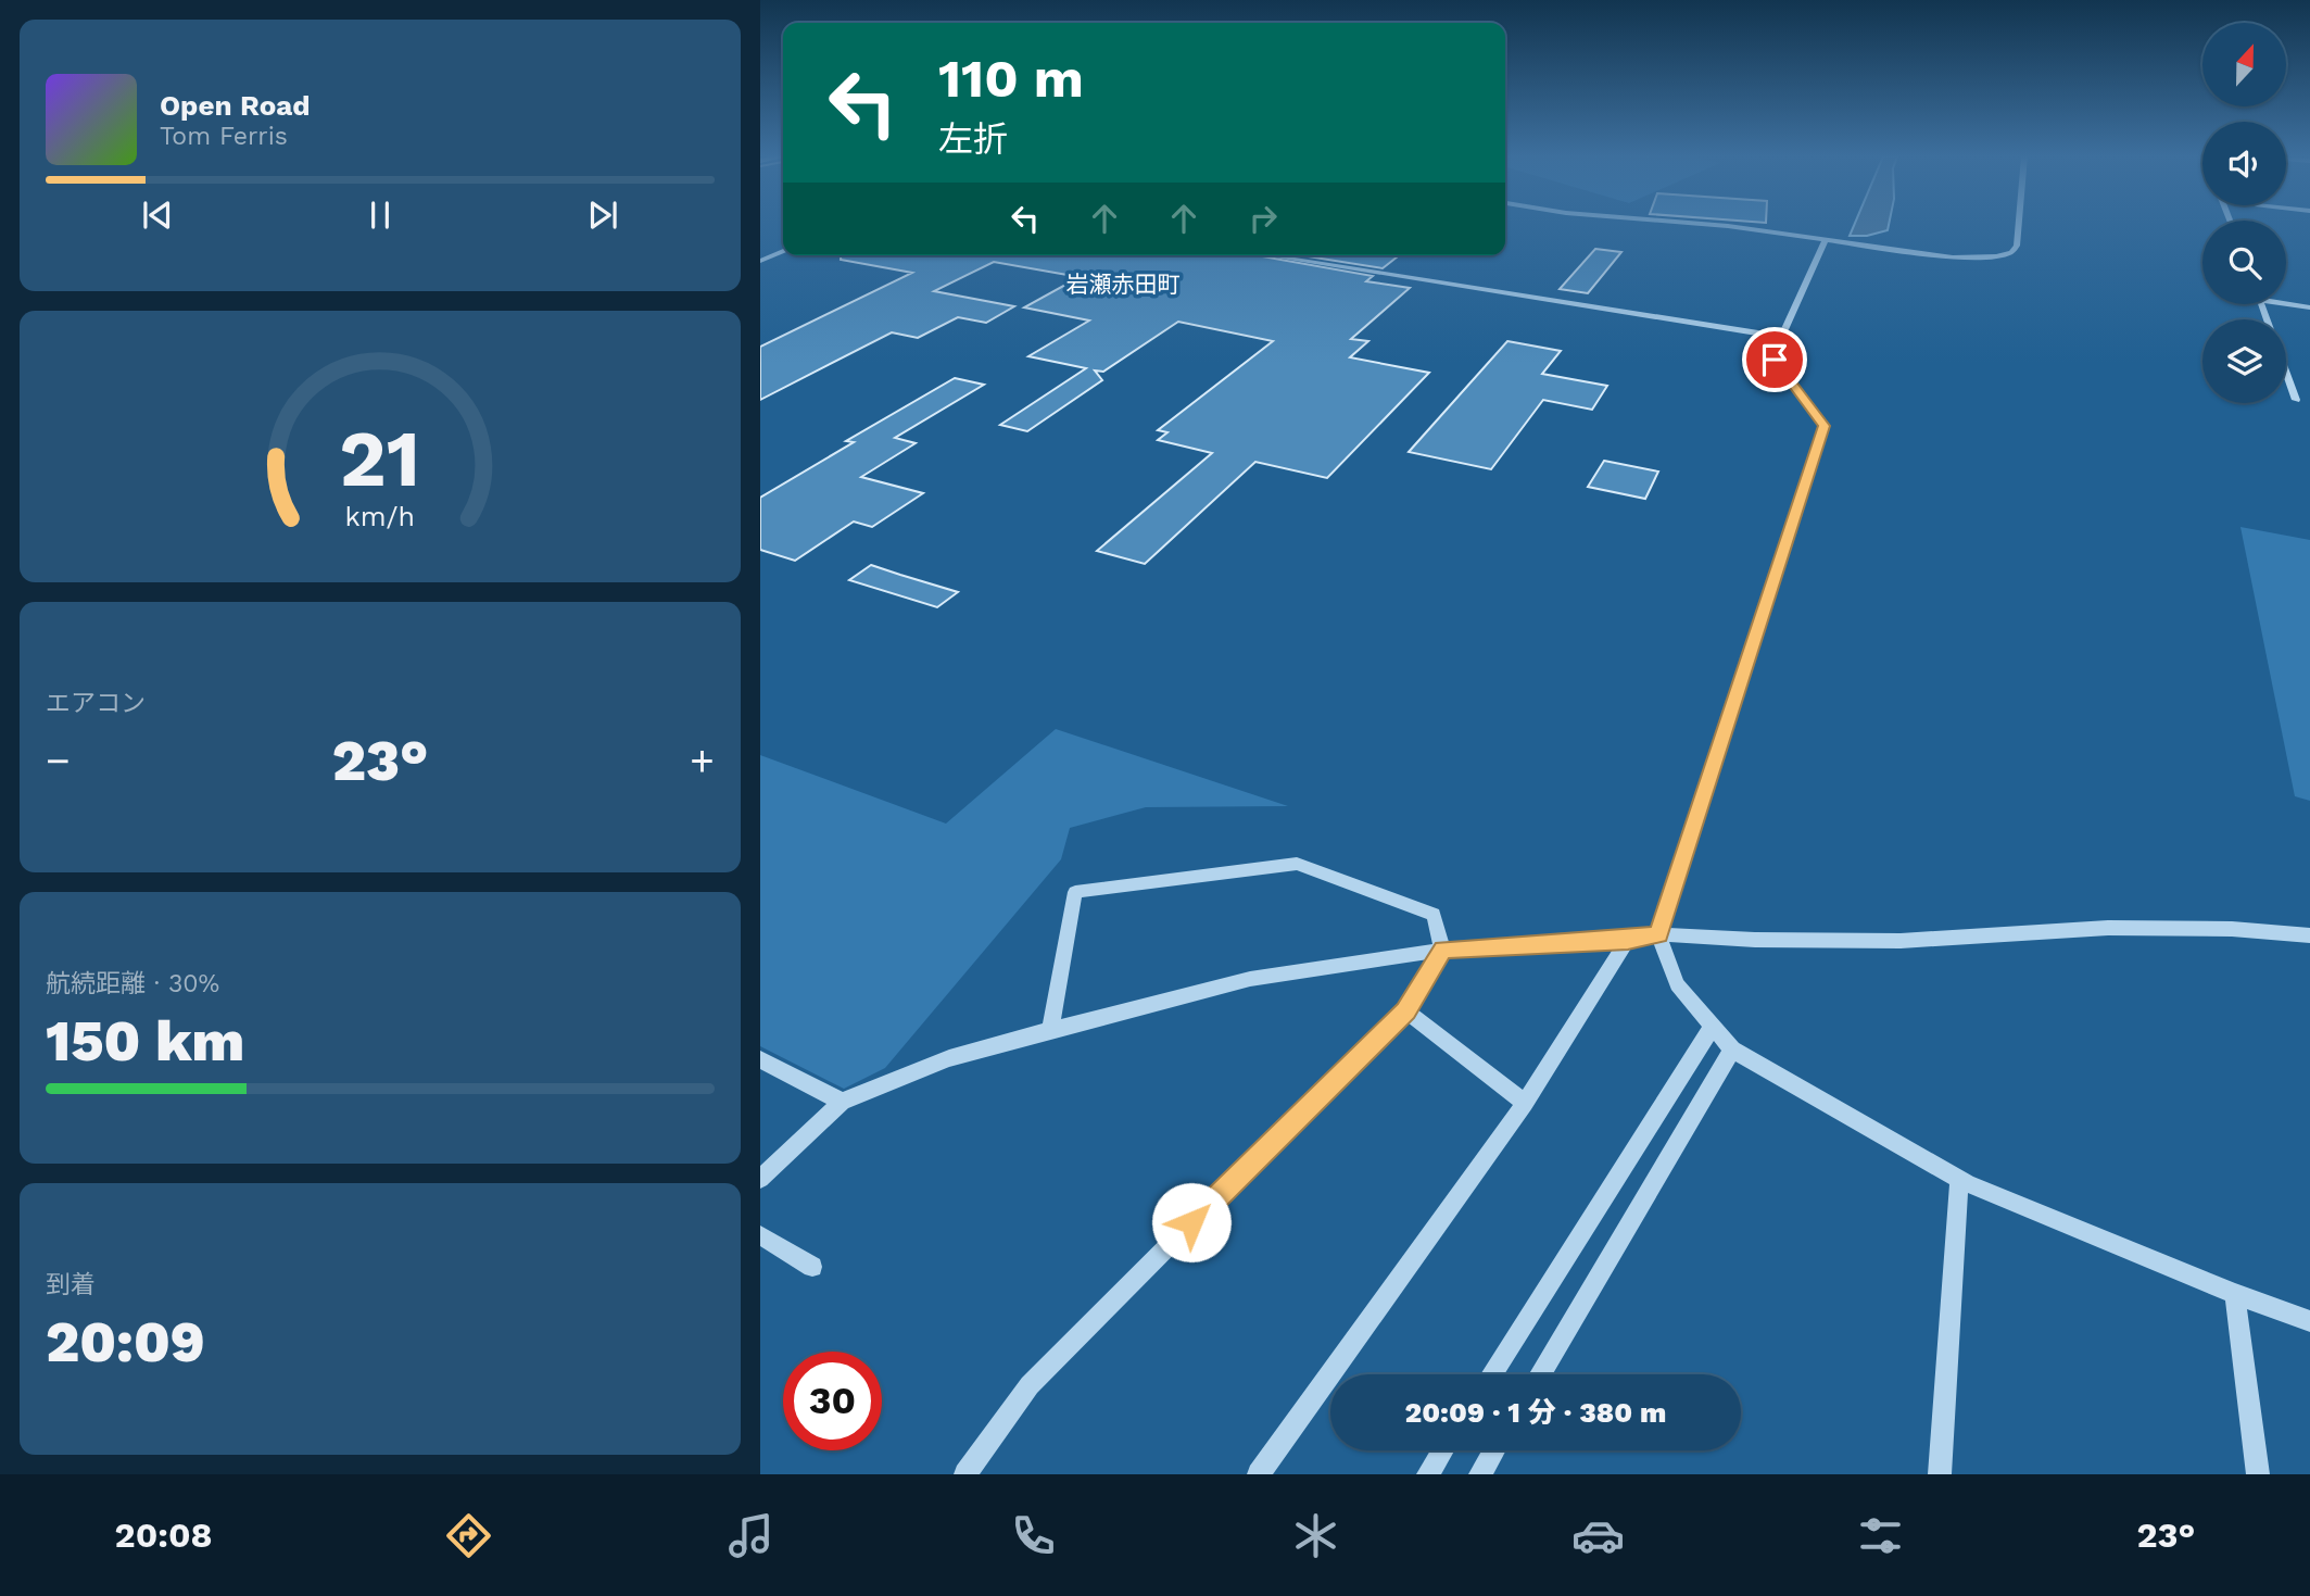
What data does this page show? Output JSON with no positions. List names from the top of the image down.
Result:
{
  "districts": ["岩瀬赤田町"],
  "north": "top",
  "page": {
    "turn": ["110 m", "左折"],
    "song": ["Open Road", "Tom Ferris"],
    "tile": [
      "エアコン",
      ["航続距離 · 30%", "150 km"],
      ["到着", "20:09"]
    ],
    "heat": ["−", "23°", "+"],
    "limit": "30",
    "trip": "20:09 · 1 分 · 380 m",
    "tabs": ["20:08", "23°"],
    "gauge": ["21", "km/h"]
  }
}
